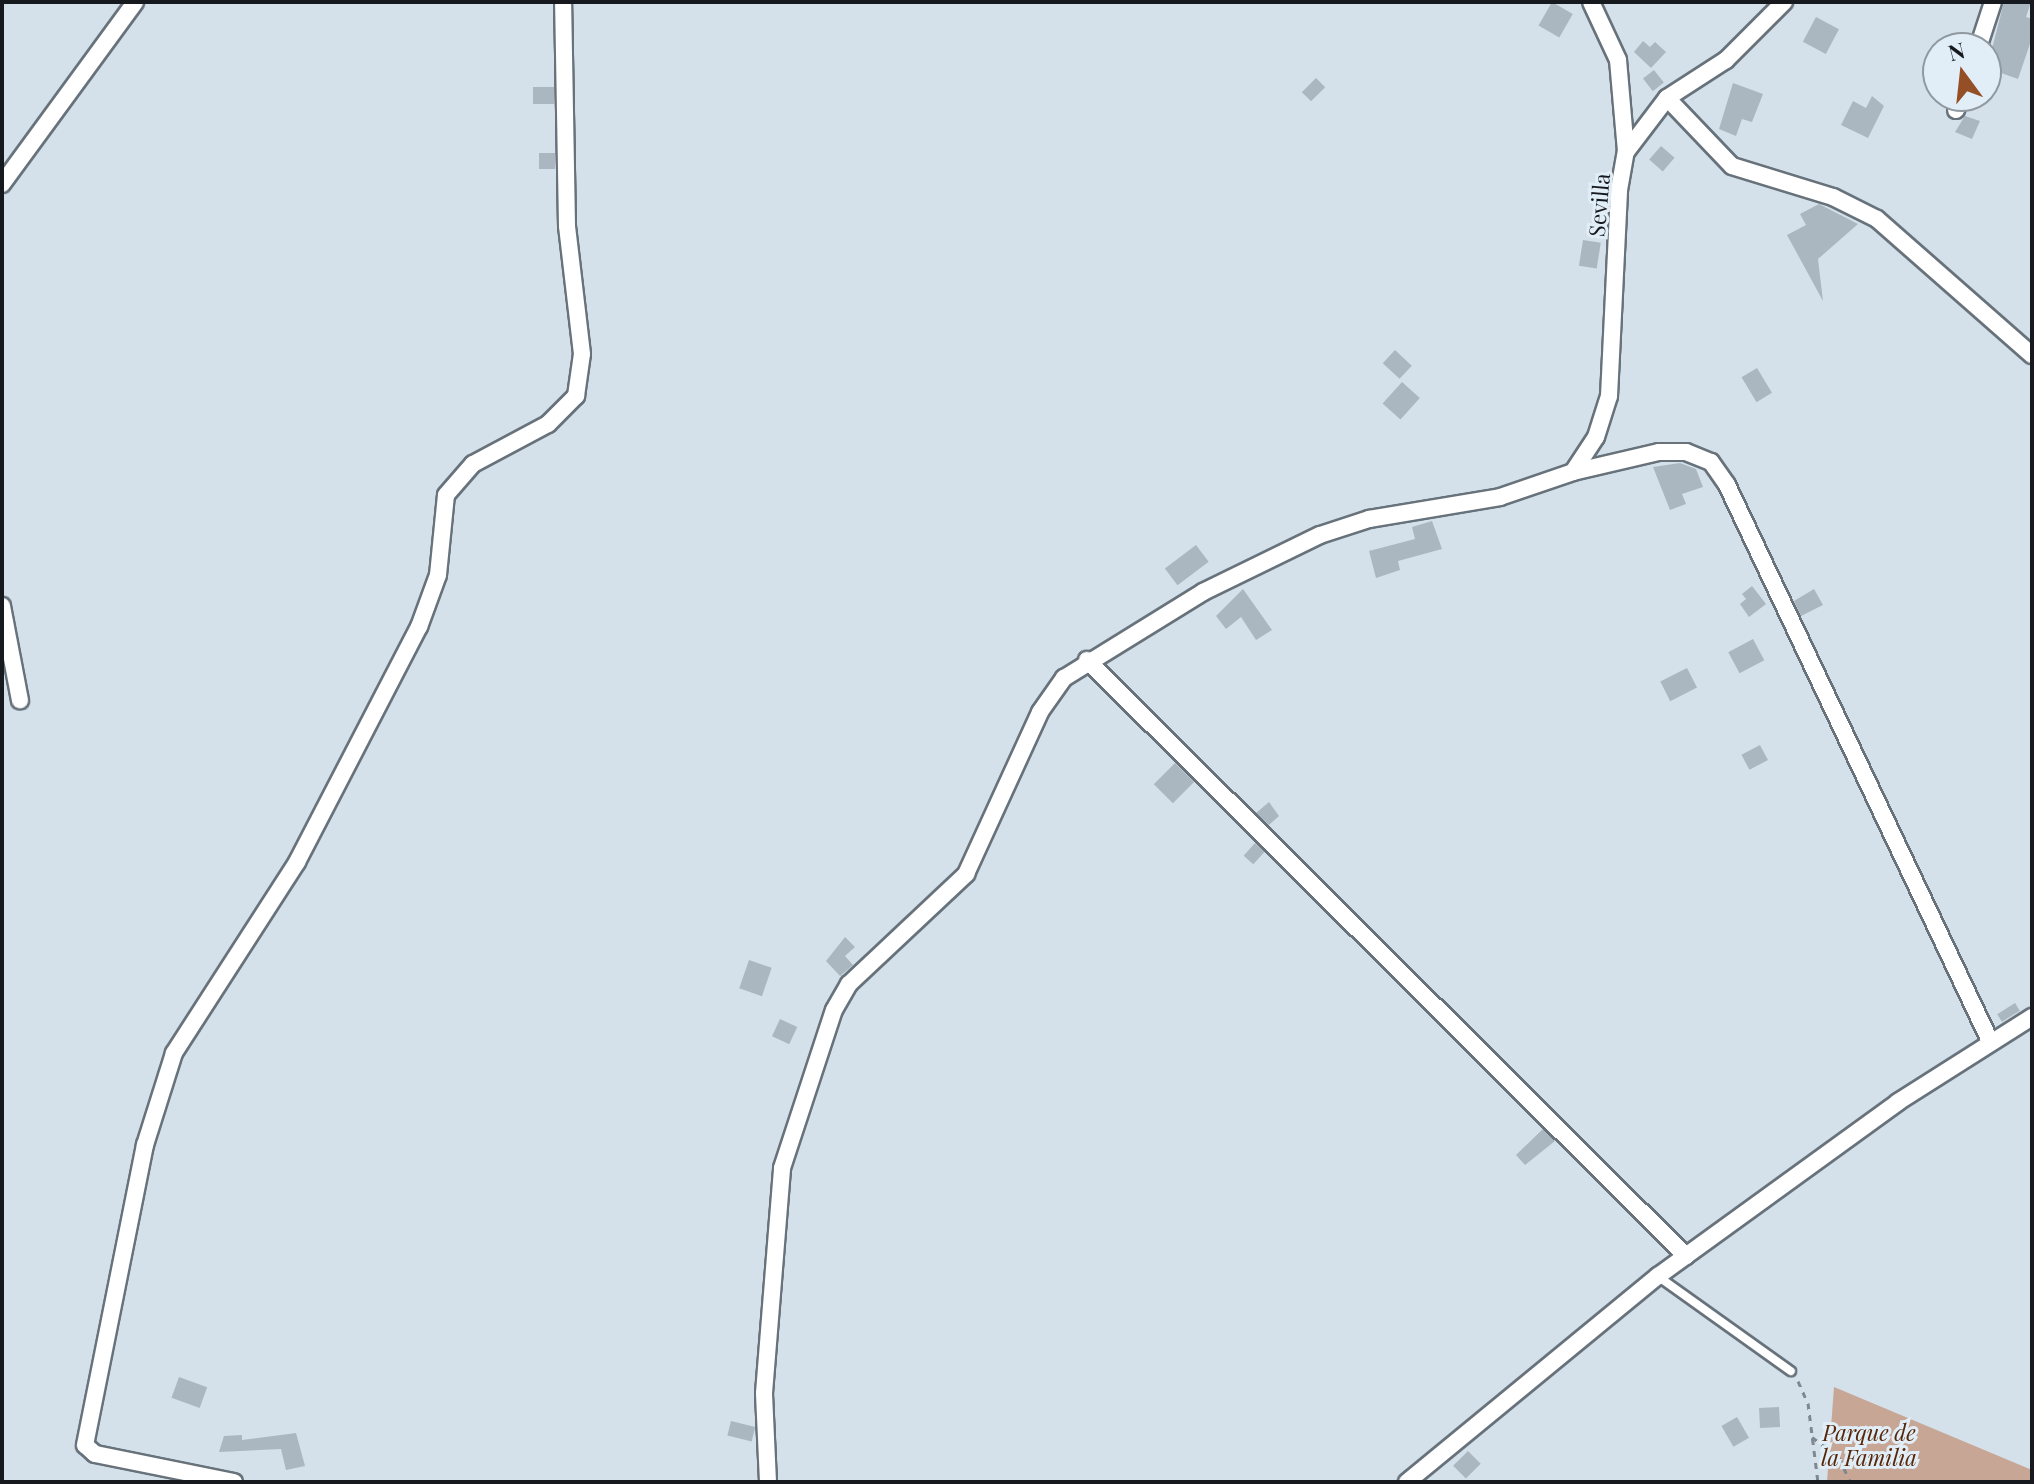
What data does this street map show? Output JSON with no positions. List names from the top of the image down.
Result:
{
  "streets": {
    "street": ["Sevilla"]
  },
  "parks": ["Parque de la Familia"],
  "north": "top"
}
